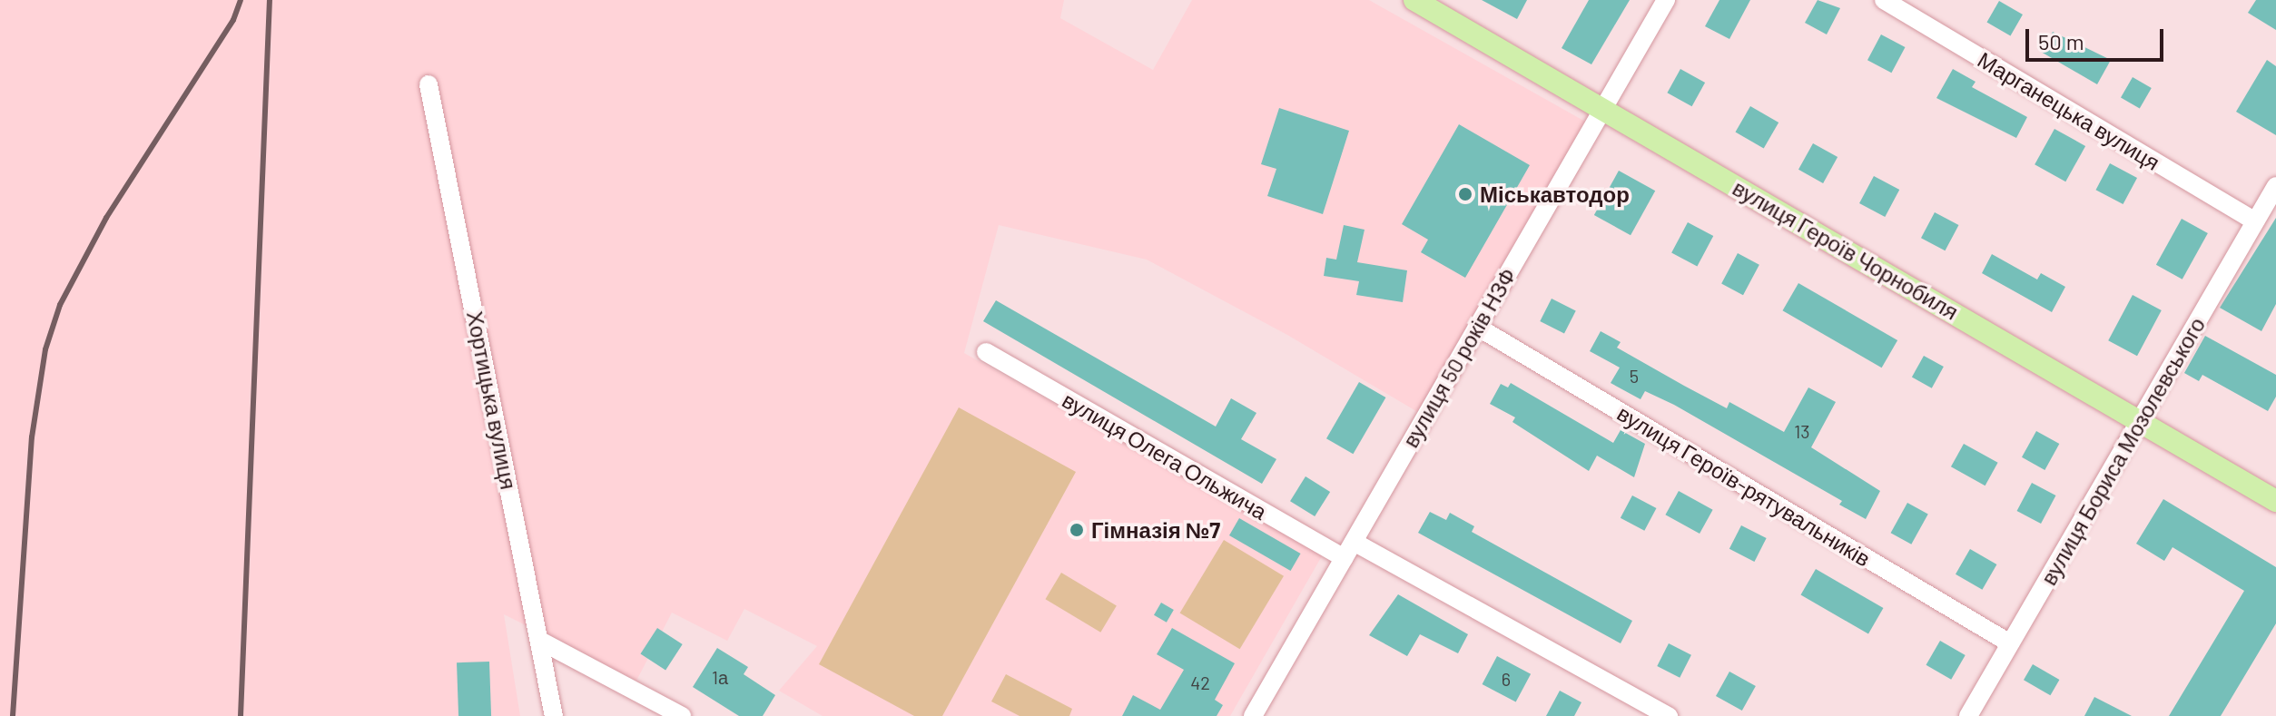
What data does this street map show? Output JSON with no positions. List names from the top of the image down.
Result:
{
  "streets": {
    "main road": ["вулиця Героїв Чорнобиля"],
    "street": [
      "Марганецька вулиця",
      "вулиця 50 років НЗФ",
      "Хортицька вулиця",
      "вулиця Бориса Мозолевського",
      "вулиця Олега Ольжича",
      "вулиця Героїв-рятувальників"
    ]
  },
  "crossings": [
    ["Марганецька вулиця", "вулиця Бориса Мозолевського"],
    ["вулиця Героїв Чорнобиля", "вулиця 50 років НЗФ"],
    ["вулиця Героїв Чорнобиля", "вулиця Бориса Мозолевського"],
    ["вулиця 50 років НЗФ", "вулиця Олега Ольжича"],
    ["вулиця 50 років НЗФ", "вулиця Героїв-рятувальників"],
    ["вулиця Бориса Мозолевського", "вулиця Героїв-рятувальників"]
  ],
  "places": ["Міськавтодор", "Гімназія №7"],
  "house_numbers": [
    "5",
    "13",
    "1а",
    "6",
    "42"
  ],
  "scale_bar": "50 m"
}
